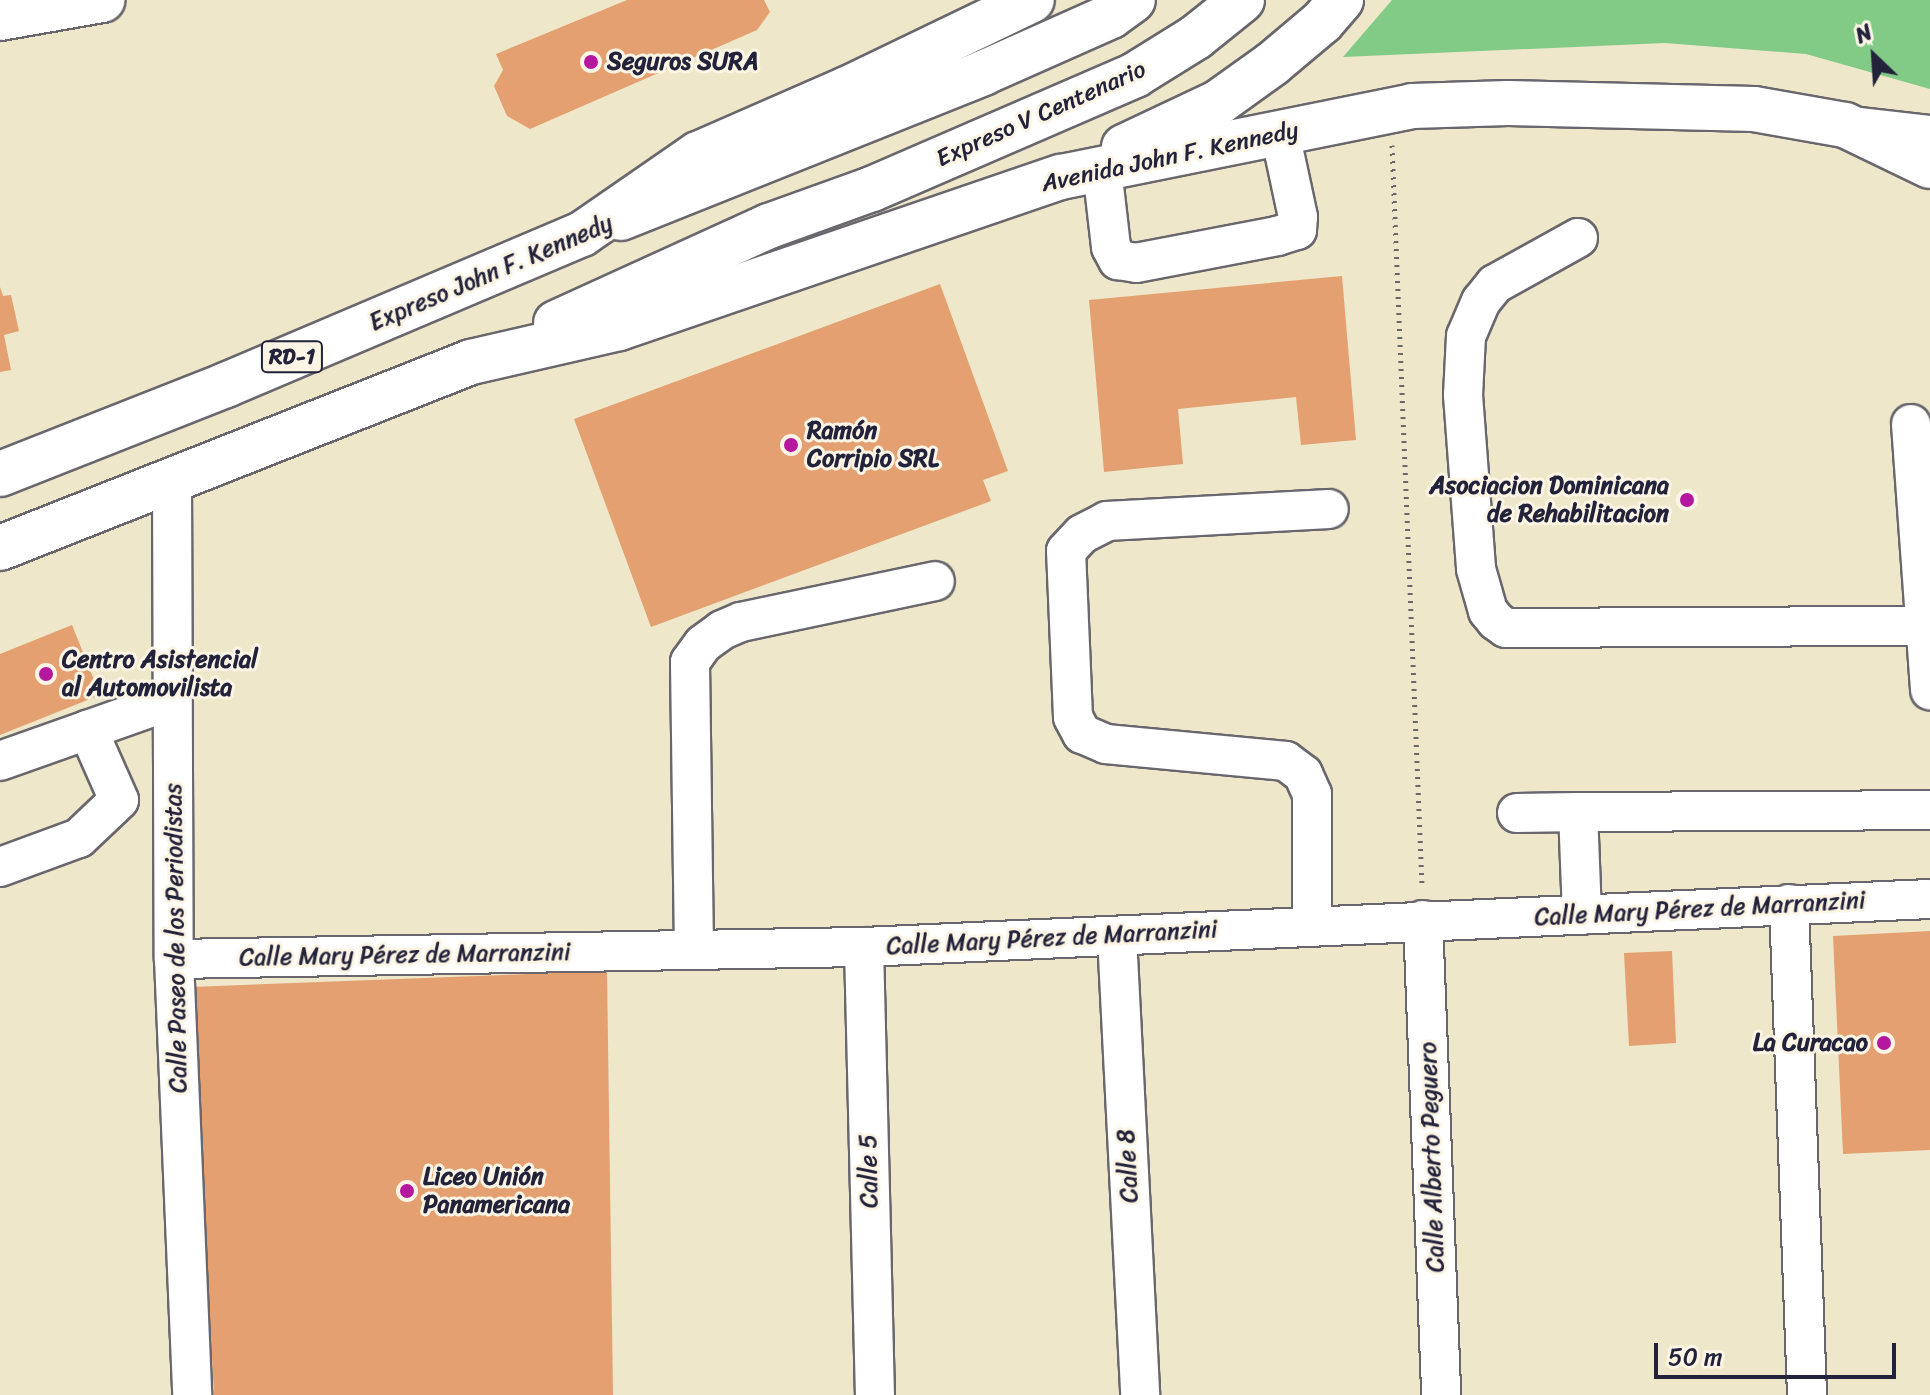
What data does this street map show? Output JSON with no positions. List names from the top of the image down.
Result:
{
  "streets": {
    "main road": [
      "Expreso V Centenario",
      "Avenida John F. Kennedy",
      "Expreso John F. Kennedy",
      "RD-1"
    ],
    "street": [
      "Calle Mary Pérez de Marranzini",
      "Calle Paseo de los Periodistas",
      "Calle Alberto Peguero",
      "Calle 8",
      "Calle 5"
    ]
  },
  "crossings": [
    ["Expreso V Centenario", "Avenida John F. Kennedy"],
    ["Calle Mary Pérez de Marranzini", "Calle Paseo de los Periodistas"],
    ["Calle Mary Pérez de Marranzini", "Calle Alberto Peguero"],
    ["Calle Mary Pérez de Marranzini", "Calle 8"],
    ["Calle Mary Pérez de Marranzini", "Calle 5"]
  ],
  "places": [
    "Seguros SURA",
    "Ramón Corripio SRL",
    "Asociacion Dominicana de Rehabilitacion",
    "Centro Asistencial al Automovilista",
    "La Curacao",
    "Liceo Unión Panamericana"
  ],
  "scale_bar": "50 m",
  "north": "top left"
}
